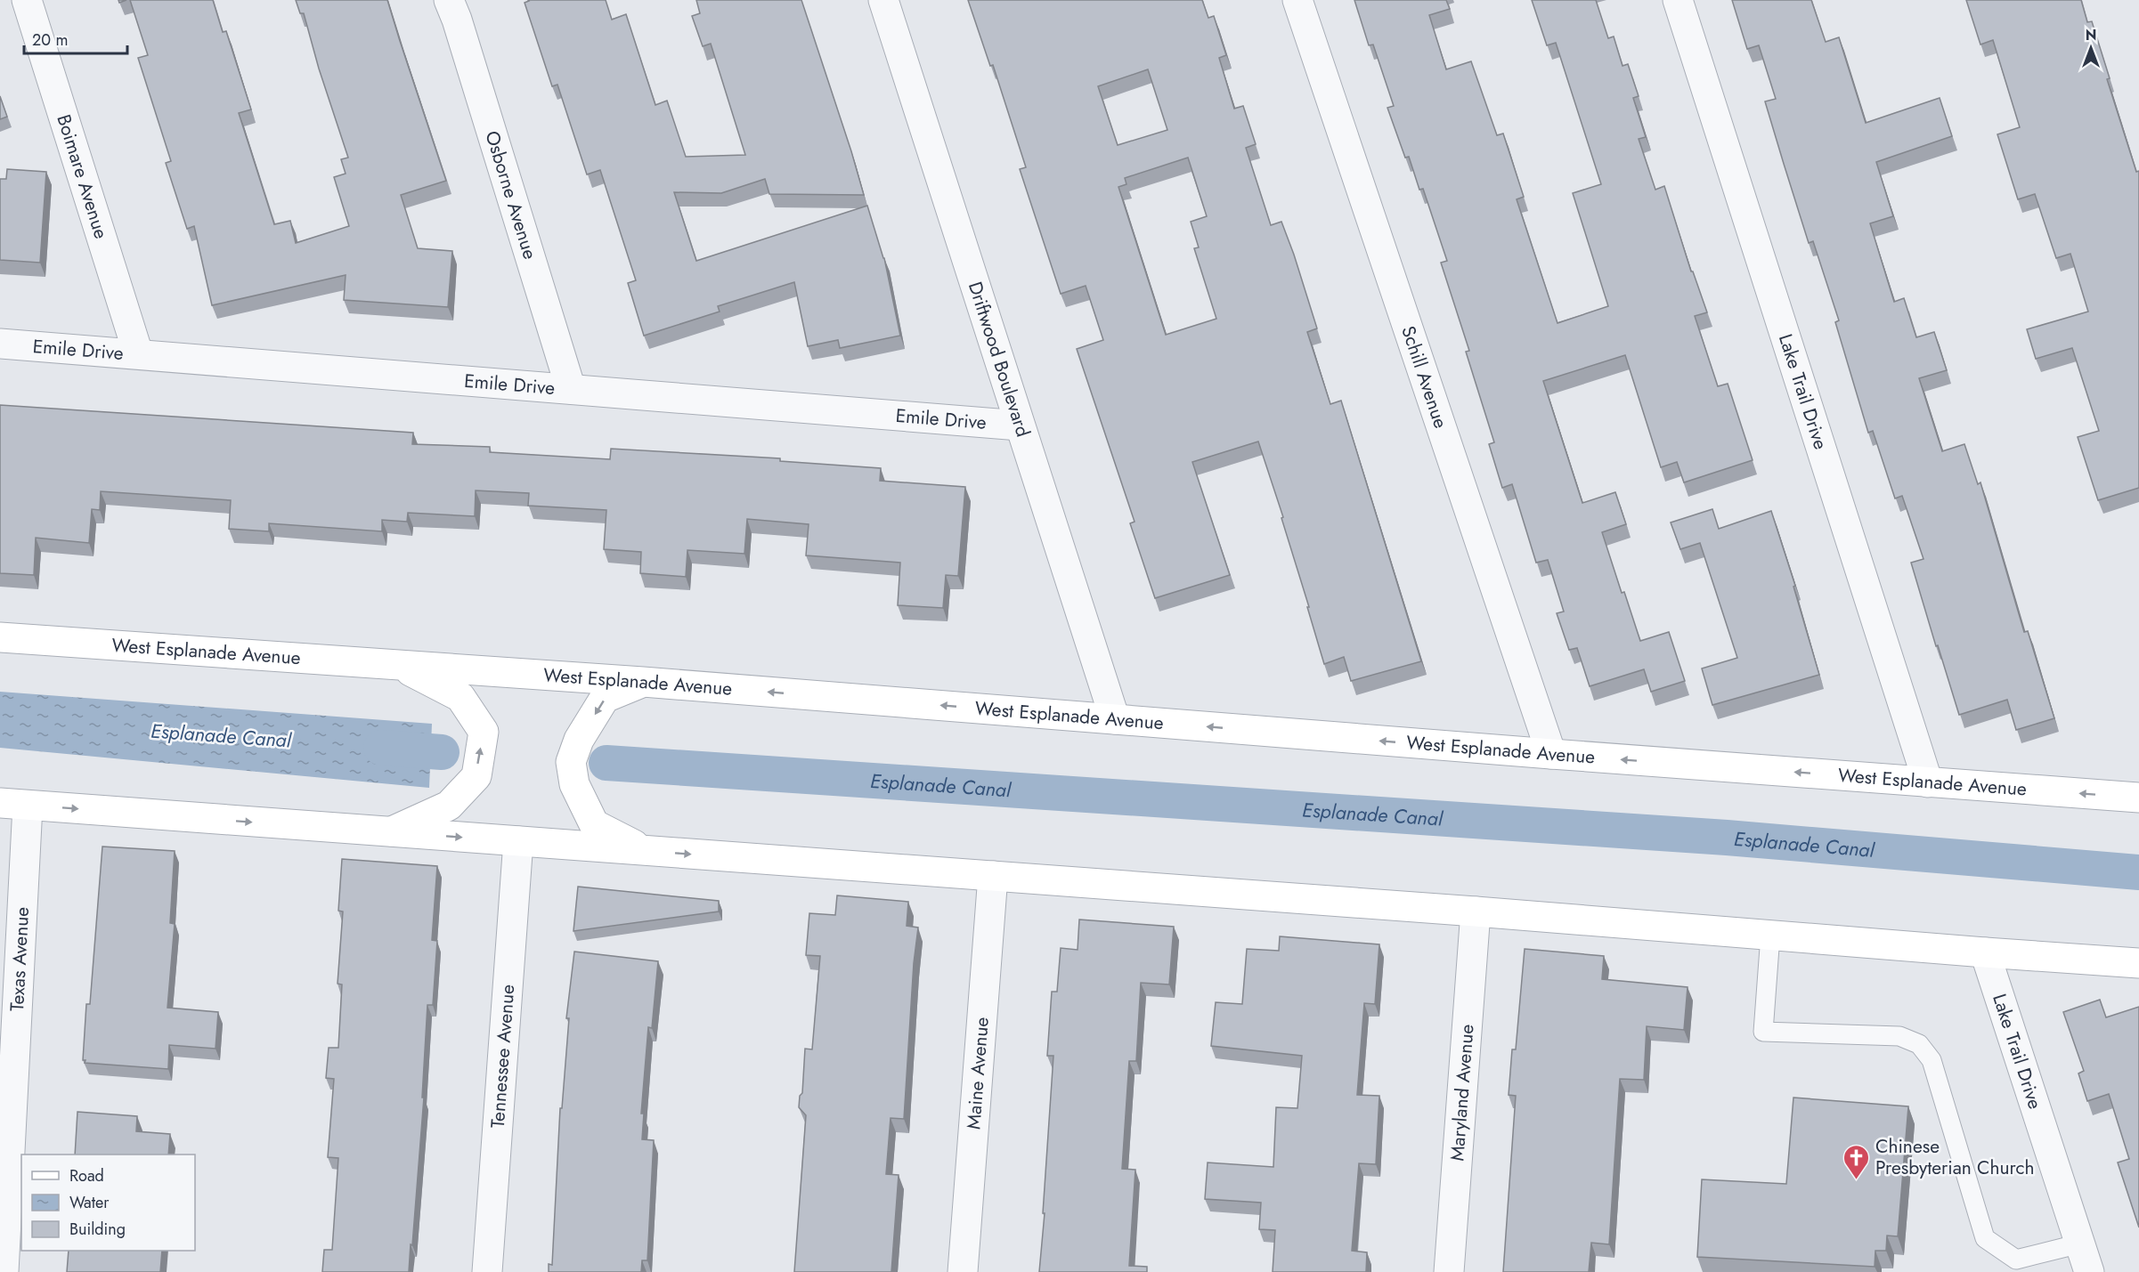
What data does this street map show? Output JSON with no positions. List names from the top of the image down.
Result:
{
  "streets": {
    "main road": ["West Esplanade Avenue"],
    "street": [
      "Boimare Avenue",
      "Osborne Avenue",
      "Emile Drive",
      "Driftwood Boulevard",
      "Schill Avenue",
      "Lake Trail Drive",
      "Texas Avenue",
      "Tennessee Avenue",
      "Maine Avenue",
      "Maryland Avenue"
    ]
  },
  "crossings": [
    ["Boimare Avenue", "Emile Drive"],
    ["Osborne Avenue", "Emile Drive"],
    ["Emile Drive", "Driftwood Boulevard"],
    ["Driftwood Boulevard", "West Esplanade Avenue"],
    ["Schill Avenue", "West Esplanade Avenue"],
    ["Lake Trail Drive", "West Esplanade Avenue"]
  ],
  "water": ["Esplanade Canal"],
  "places": {
    "church": ["Chinese Presbyterian Church"]
  },
  "legend": ["Road", "Water", "Building"],
  "scale_bar": "20 m",
  "north": "top"
}
